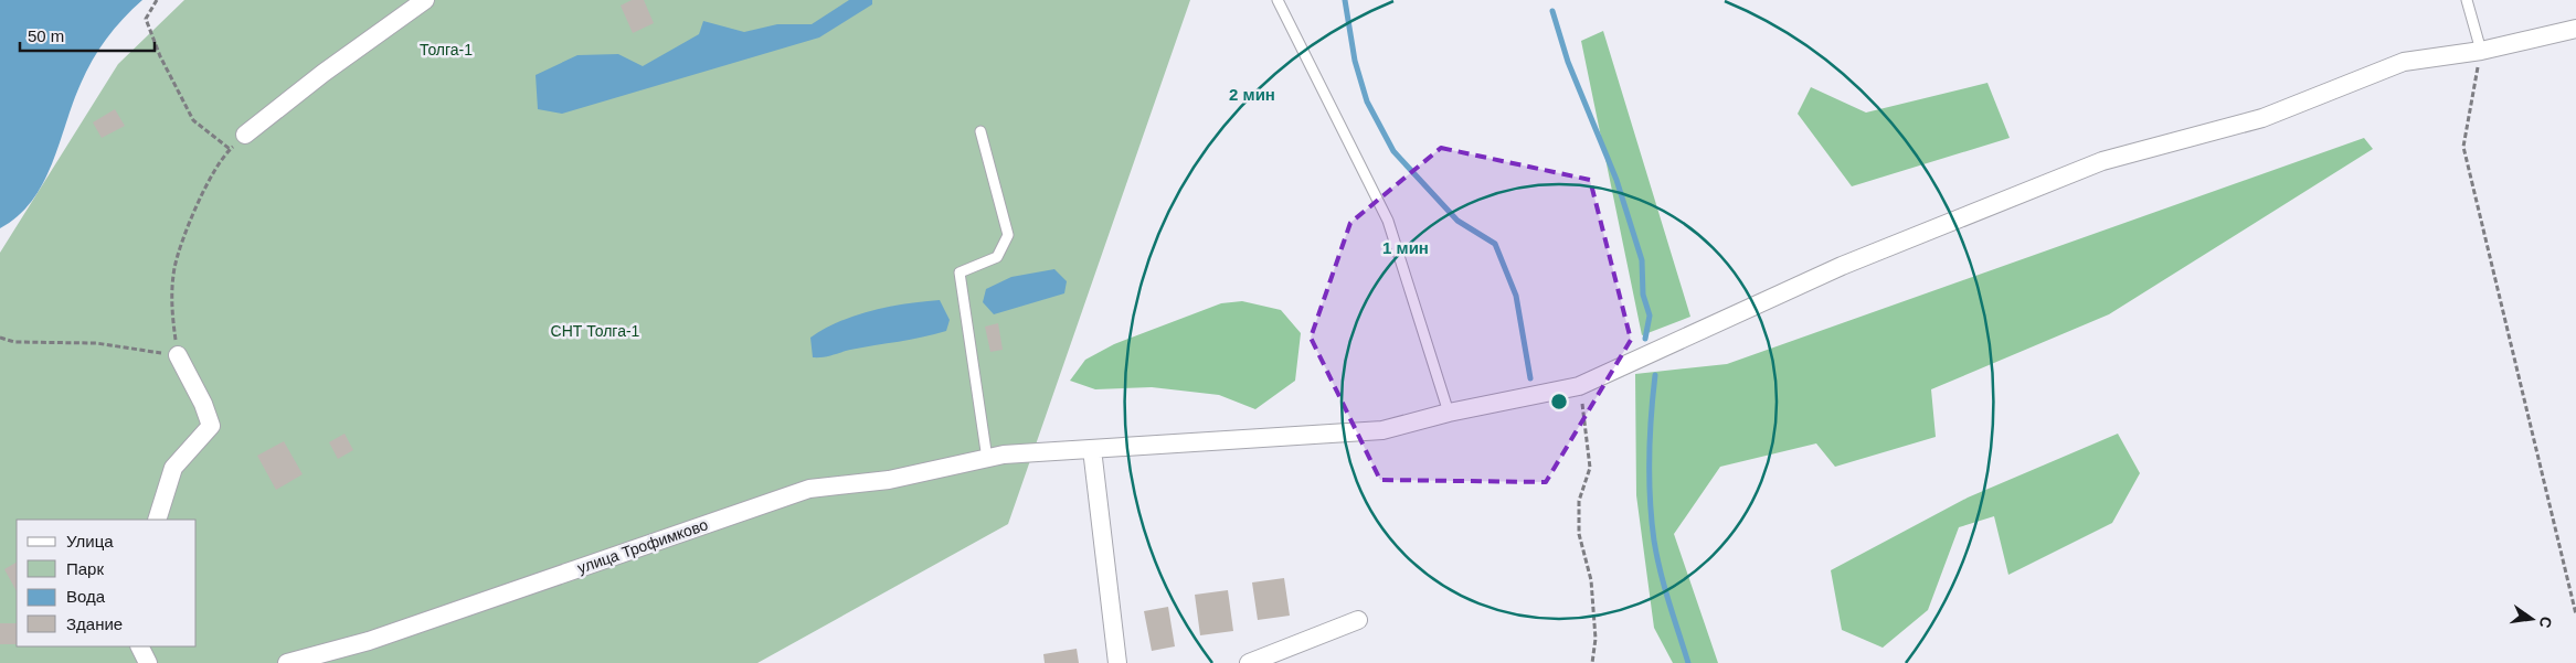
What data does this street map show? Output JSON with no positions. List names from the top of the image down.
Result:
{
  "streets": {
    "street": ["улица Трофимково"]
  },
  "parks": ["Толга-1", "СНТ Толга-1"],
  "legend": [
    "Улица",
    "Парк",
    "Вода",
    "Здание"
  ],
  "scale_bar": "50 m",
  "north": "right",
  "rings": ["2 мин", "1 мин"]
}
